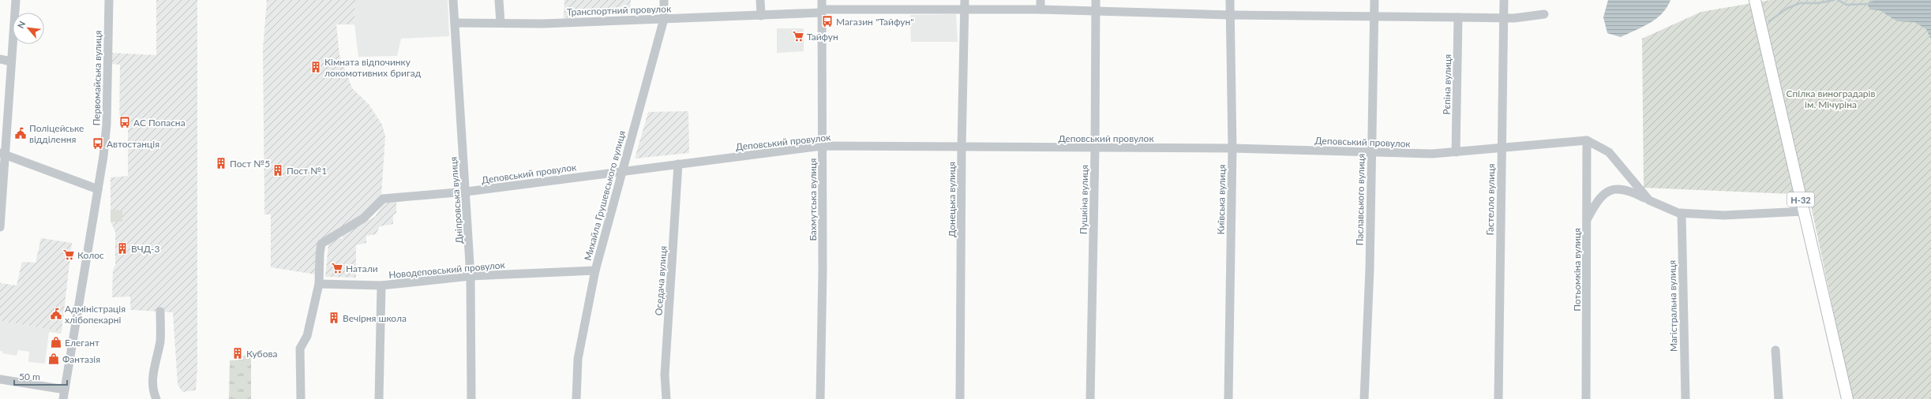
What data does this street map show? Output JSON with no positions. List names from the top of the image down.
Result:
{
  "streets": {
    "main road": ["Н-32"],
    "street": [
      "Транспортний провулок",
      "Первомайська вулиця",
      "Рєпіна вулиця",
      "Деповський провулок",
      "Михайла Грушевського вулиця",
      "Бахмутська вулиця",
      "Донецька вулиця",
      "Пушкіна вулиця",
      "Київська вулиця",
      "Паславського вулиця",
      "Гастелло вулиця",
      "Дніпровська вулиця",
      "Новодеповський провулок",
      "Потьомкіна вулиця",
      "Оседача вулиця",
      "Магістральна вулиця"
    ]
  },
  "crossings": [
    ["Транспортний провулок", "Рєпіна вулиця"],
    ["Транспортний провулок", "Михайла Грушевського вулиця"],
    ["Транспортний провулок", "Бахмутська вулиця"],
    ["Транспортний провулок", "Донецька вулиця"],
    ["Транспортний провулок", "Пушкіна вулиця"],
    ["Транспортний провулок", "Київська вулиця"],
    ["Транспортний провулок", "Паславського вулиця"],
    ["Транспортний провулок", "Гастелло вулиця"],
    ["Транспортний провулок", "Дніпровська вулиця"],
    ["Рєпіна вулиця", "Деповський провулок"],
    ["Деповський провулок", "Михайла Грушевського вулиця"],
    ["Деповський провулок", "Бахмутська вулиця"],
    ["Деповський провулок", "Донецька вулиця"],
    ["Деповський провулок", "Пушкіна вулиця"],
    ["Деповський провулок", "Київська вулиця"],
    ["Деповський провулок", "Паславського вулиця"],
    ["Деповський провулок", "Гастелло вулиця"],
    ["Деповський провулок", "Дніпровська вулиця"],
    ["Деповський провулок", "Новодеповський провулок"],
    ["Деповський провулок", "Потьомкіна вулиця"],
    ["Деповський провулок", "Оседача вулиця"],
    ["Михайла Грушевського вулиця", "Новодеповський провулок"],
    ["Дніпровська вулиця", "Новодеповський провулок"]
  ],
  "parks": ["Спілка виноградарів ім. Мічуріна"],
  "places": {
    "bus stop": ["Магазин \"Тайфун\"", "АС Попасна", "Автостанція"],
    "supermarket": ["Тайфун", "Колос", "Натали"],
    "building": [
      "Кімната відпочинку локомотивних бригад",
      "Пост №5",
      "Пост №1",
      "ВЧД-3",
      "Вечірня школа",
      "Кубова"
    ],
    "public building": ["Поліцейське відділення", "Адміністрація хлібопекарні"],
    "shop": ["Елегант", "Фантазія"]
  },
  "scale_bar": "50 m",
  "north": "top left"
}
